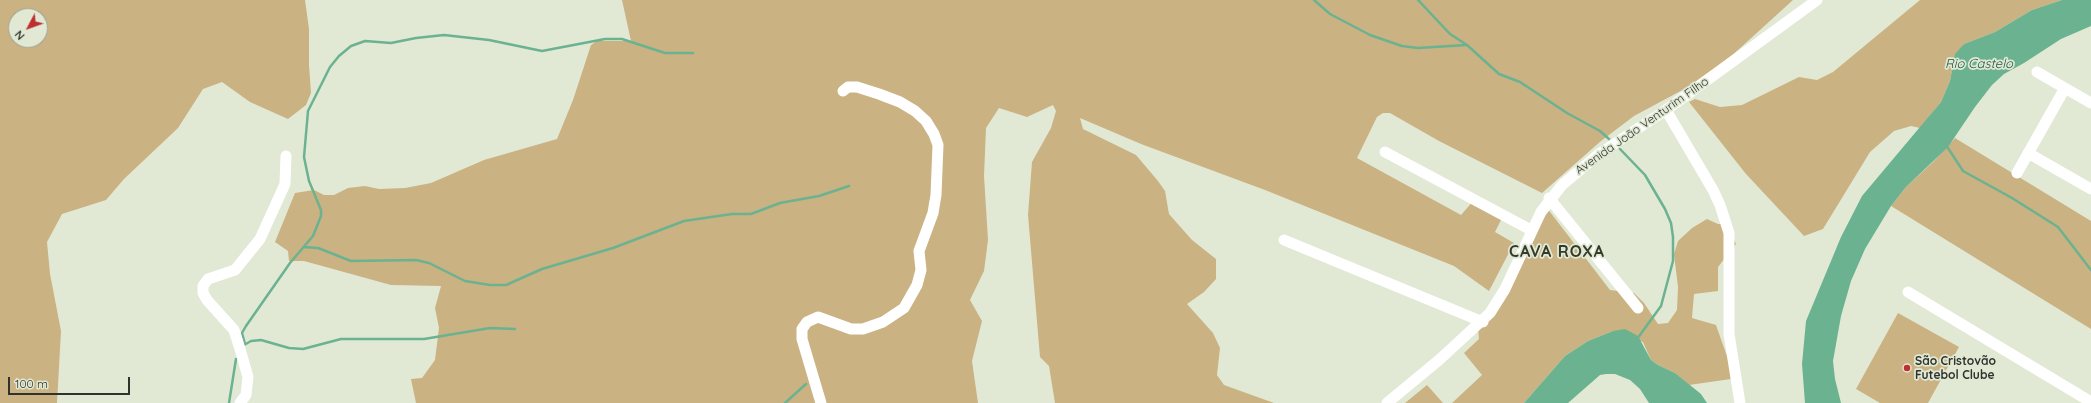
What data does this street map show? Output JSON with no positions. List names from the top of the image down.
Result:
{
  "streets": {
    "street": ["Avenida João Venturim Filho"]
  },
  "districts": ["CAVA ROXA"],
  "water": ["Rio Castelo"],
  "places": ["São Cristovão Futebol Clube"],
  "scale_bar": "100 m",
  "north": "bottom left"
}
